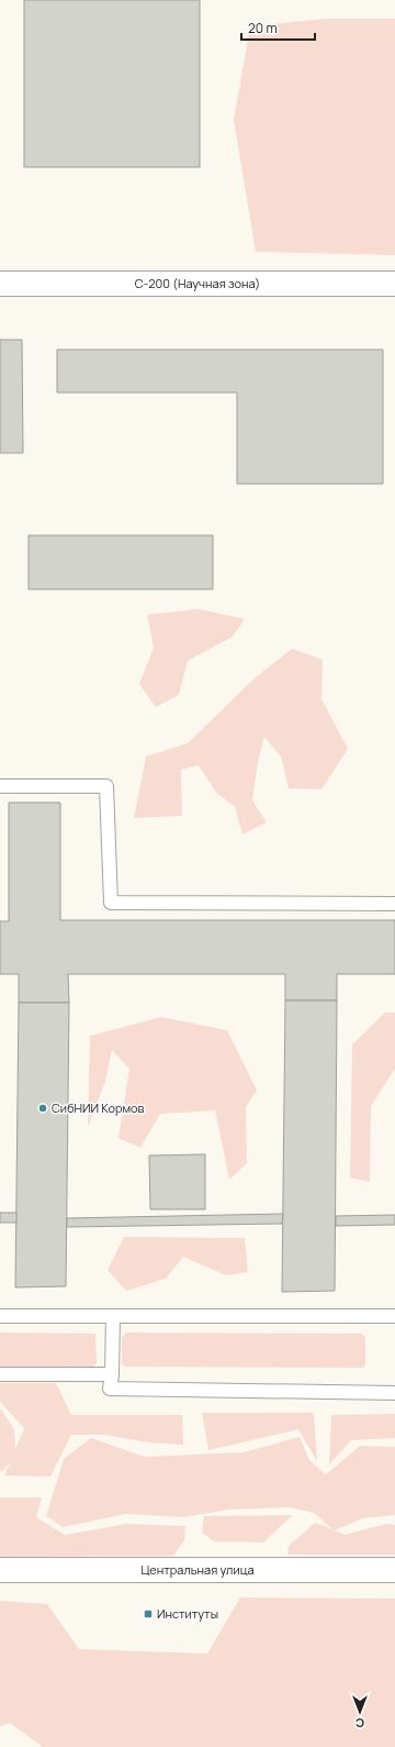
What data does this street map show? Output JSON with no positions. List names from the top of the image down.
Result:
{
  "streets": {
    "street": ["С-200 (Научная зона)", "Центральная улица"]
  },
  "places": {
    "other": ["СибНИИ Кормов"],
    "transit": ["Институты"]
  },
  "scale_bar": "20 m",
  "north": "bottom"
}
